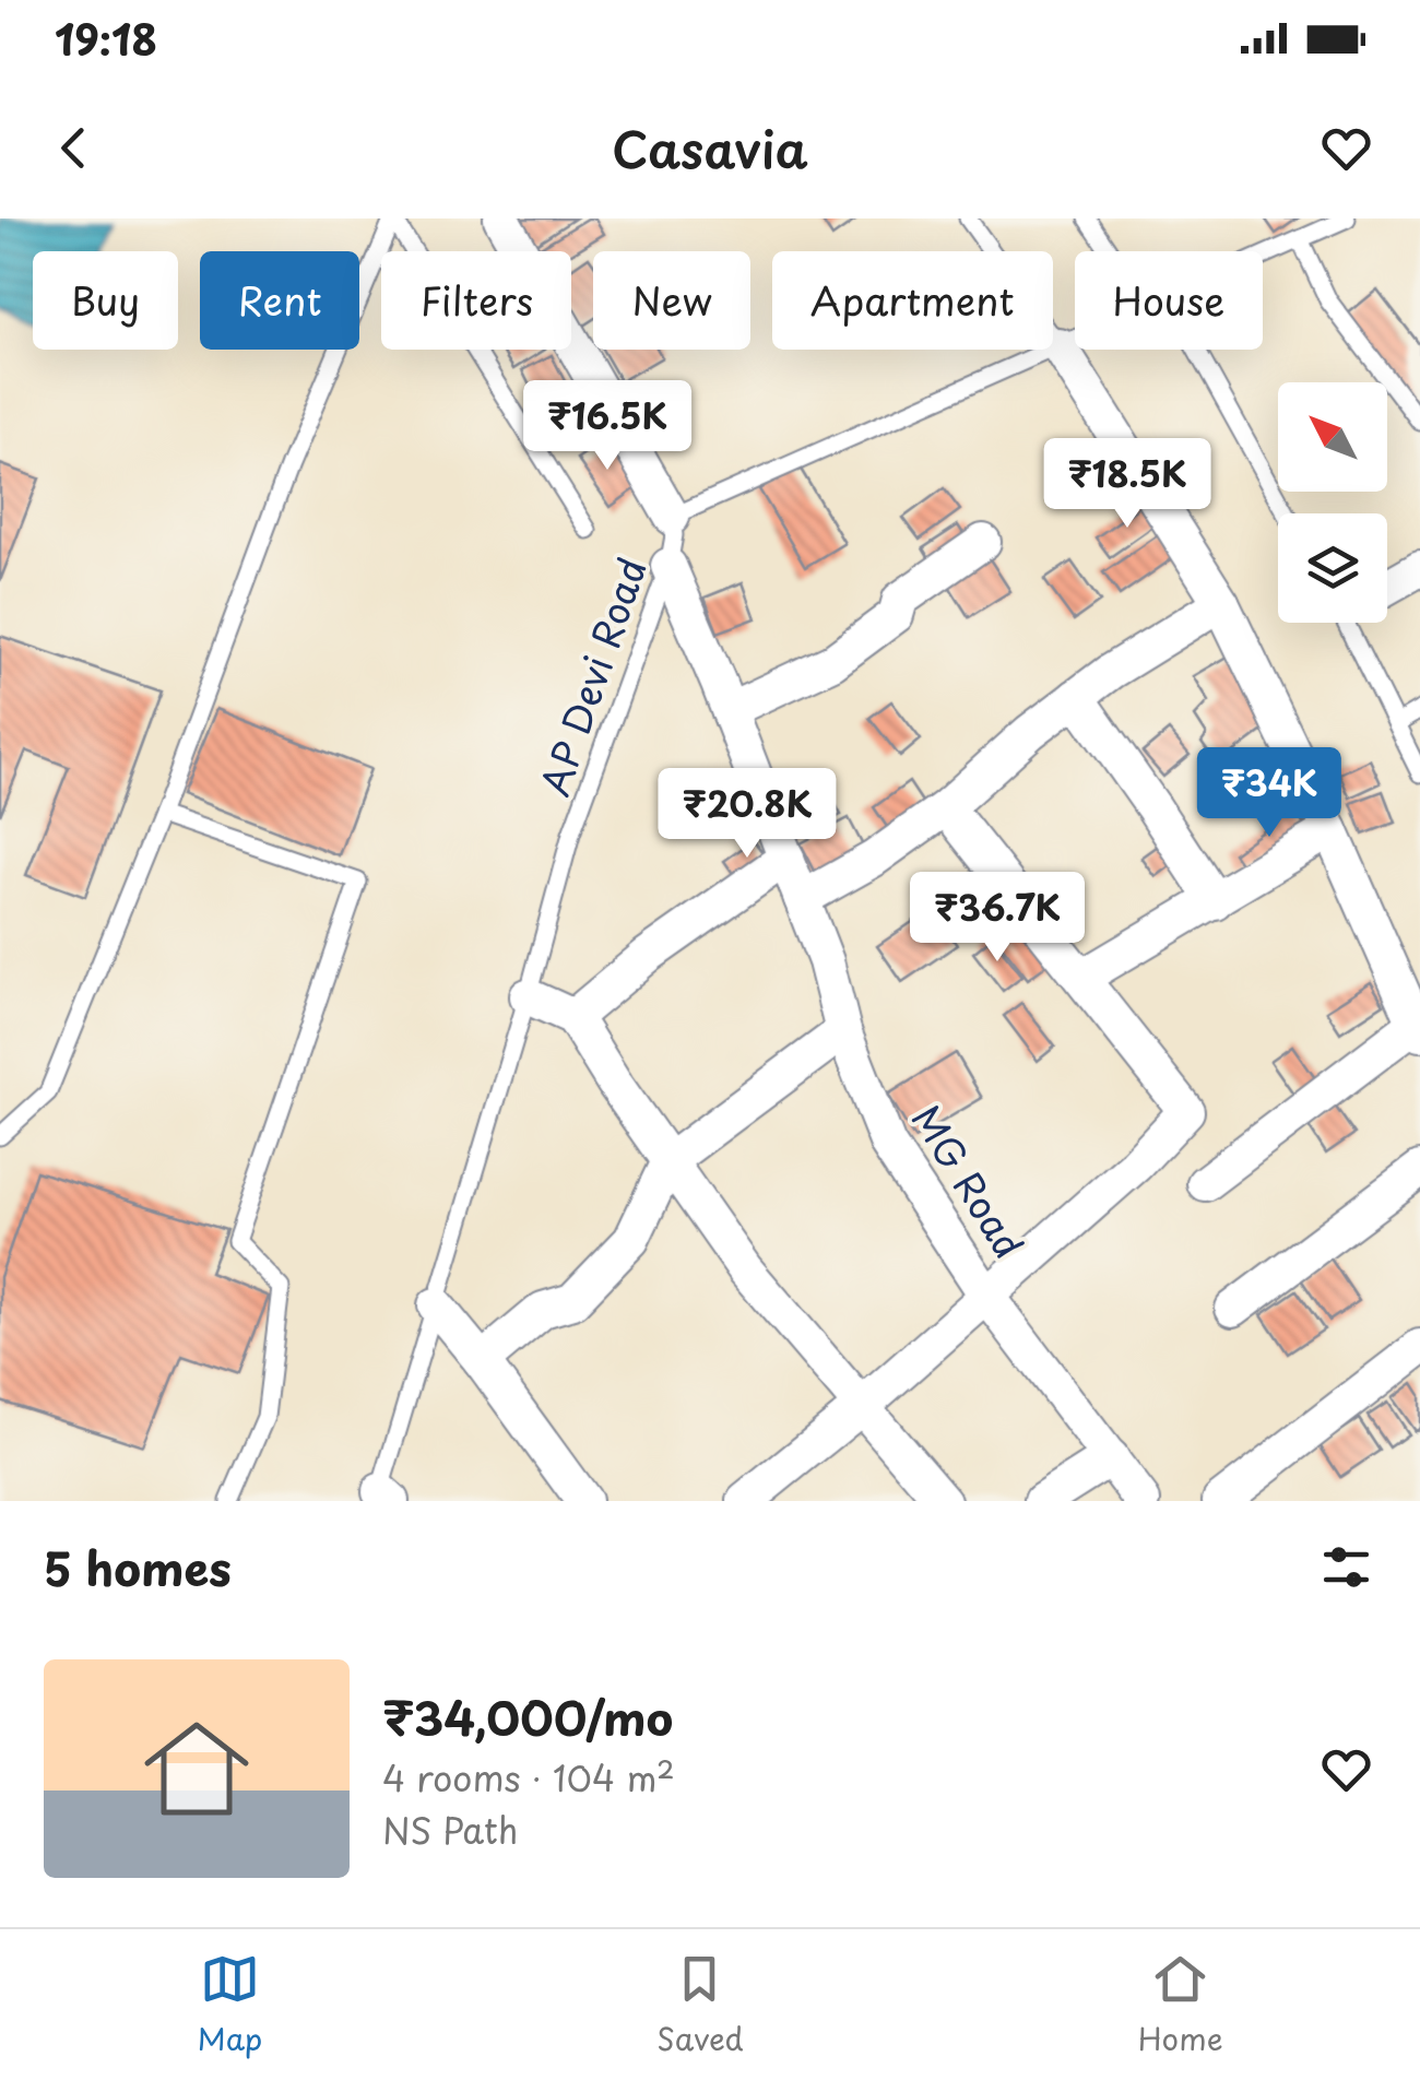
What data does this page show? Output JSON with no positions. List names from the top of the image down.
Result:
{
  "streets": {
    "street": ["MG Road"],
    "lane": ["AP Devi Road"]
  },
  "crossings": [
    ["AP Devi Road", "MG Road"]
  ],
  "north": "top left",
  "page": {
    "status": "19:18",
    "header": "Casavia",
    "chip": [
      "Buy",
      "Rent",
      "Filters",
      "New",
      "Apartment",
      "House"
    ],
    "price": [
      "₹16.5K",
      "₹18.5K",
      "₹34K",
      "₹20.8K",
      "₹36.7K"
    ],
    "heading": "5 homes",
    "list": [
      {
        "name": "₹34,000/mo",
        "note": "4 rooms · 104 m² · NS Path"
      }
    ],
    "tabs": ["Map", "Saved", "Home"]
  }
}
